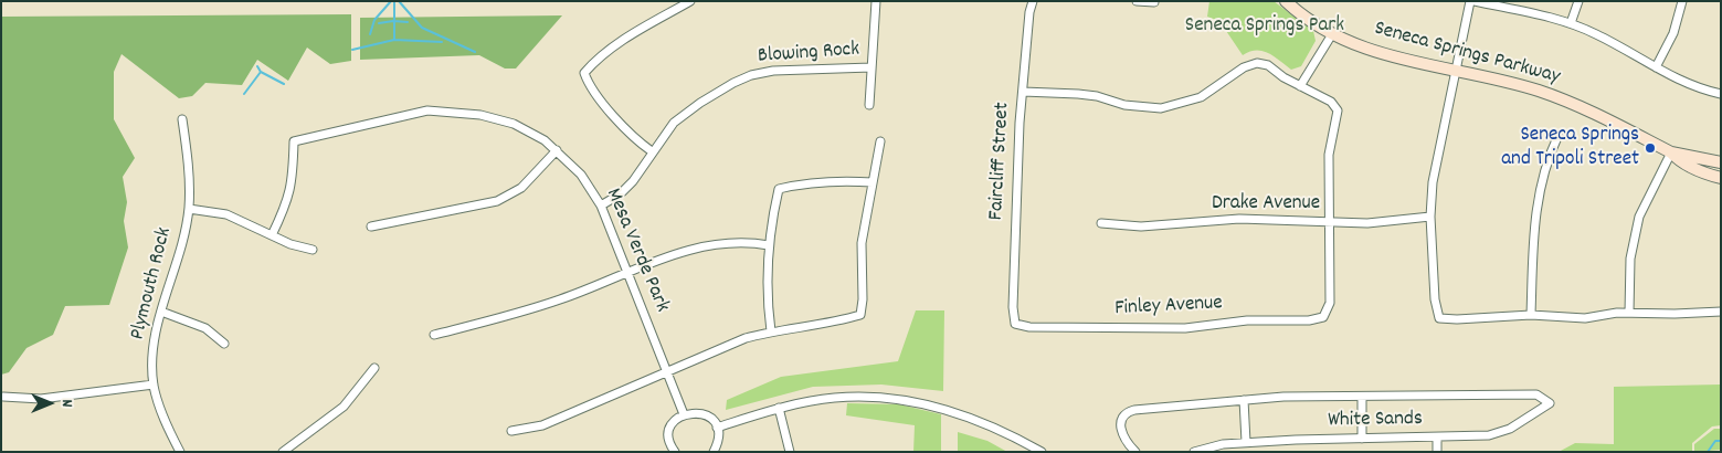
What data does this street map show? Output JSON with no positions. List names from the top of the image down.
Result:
{
  "streets": {
    "street": [
      "Blowing Rock",
      "Seneca Springs Parkway",
      "Faircliff Street",
      "Drake Avenue",
      "Mesa Verde Park",
      "Plymouth Rock",
      "Finley Avenue",
      "White Sands"
    ]
  },
  "crossings": [
    ["Blowing Rock", "Mesa Verde Park"],
    ["Faircliff Street", "Finley Avenue"],
    ["Drake Avenue", "Finley Avenue"]
  ],
  "parks": ["Seneca Springs Park"],
  "places": ["Seneca Springs and Tripoli Street"],
  "north": "right"
}
